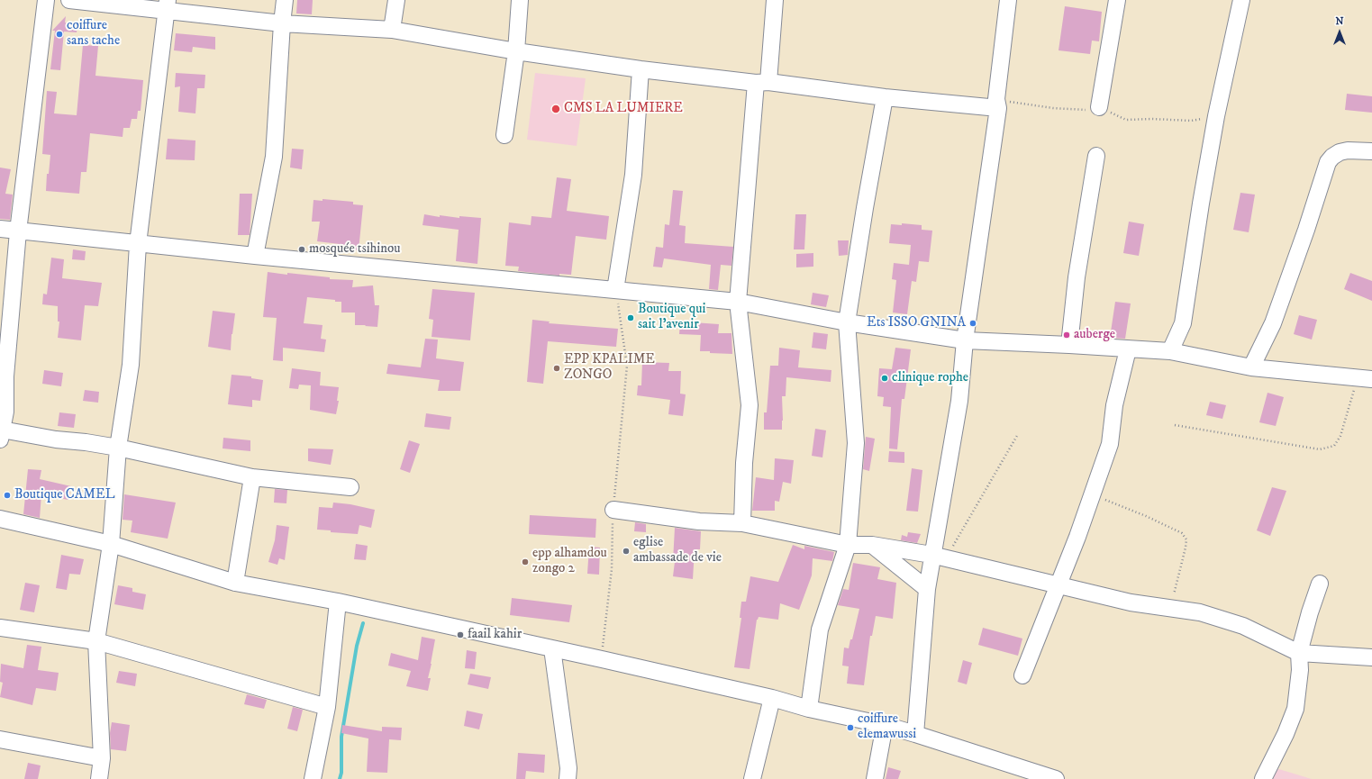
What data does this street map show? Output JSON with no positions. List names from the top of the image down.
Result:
{
  "places": [
    "coiffure sans tache",
    "CMS LA LUMIERE",
    "mosquée tsihinou",
    "Boutique qui sait l'avenir",
    "Ets ISSO GNINA",
    "auberge",
    "EPP KPALIME ZONGO",
    "clinique rophe",
    "Boutique CAMEL",
    "eglise ambassade de vie",
    "epp alhamdou zongo 2",
    "faail kahir",
    "coiffure elemawussi"
  ],
  "north": "top"
}
